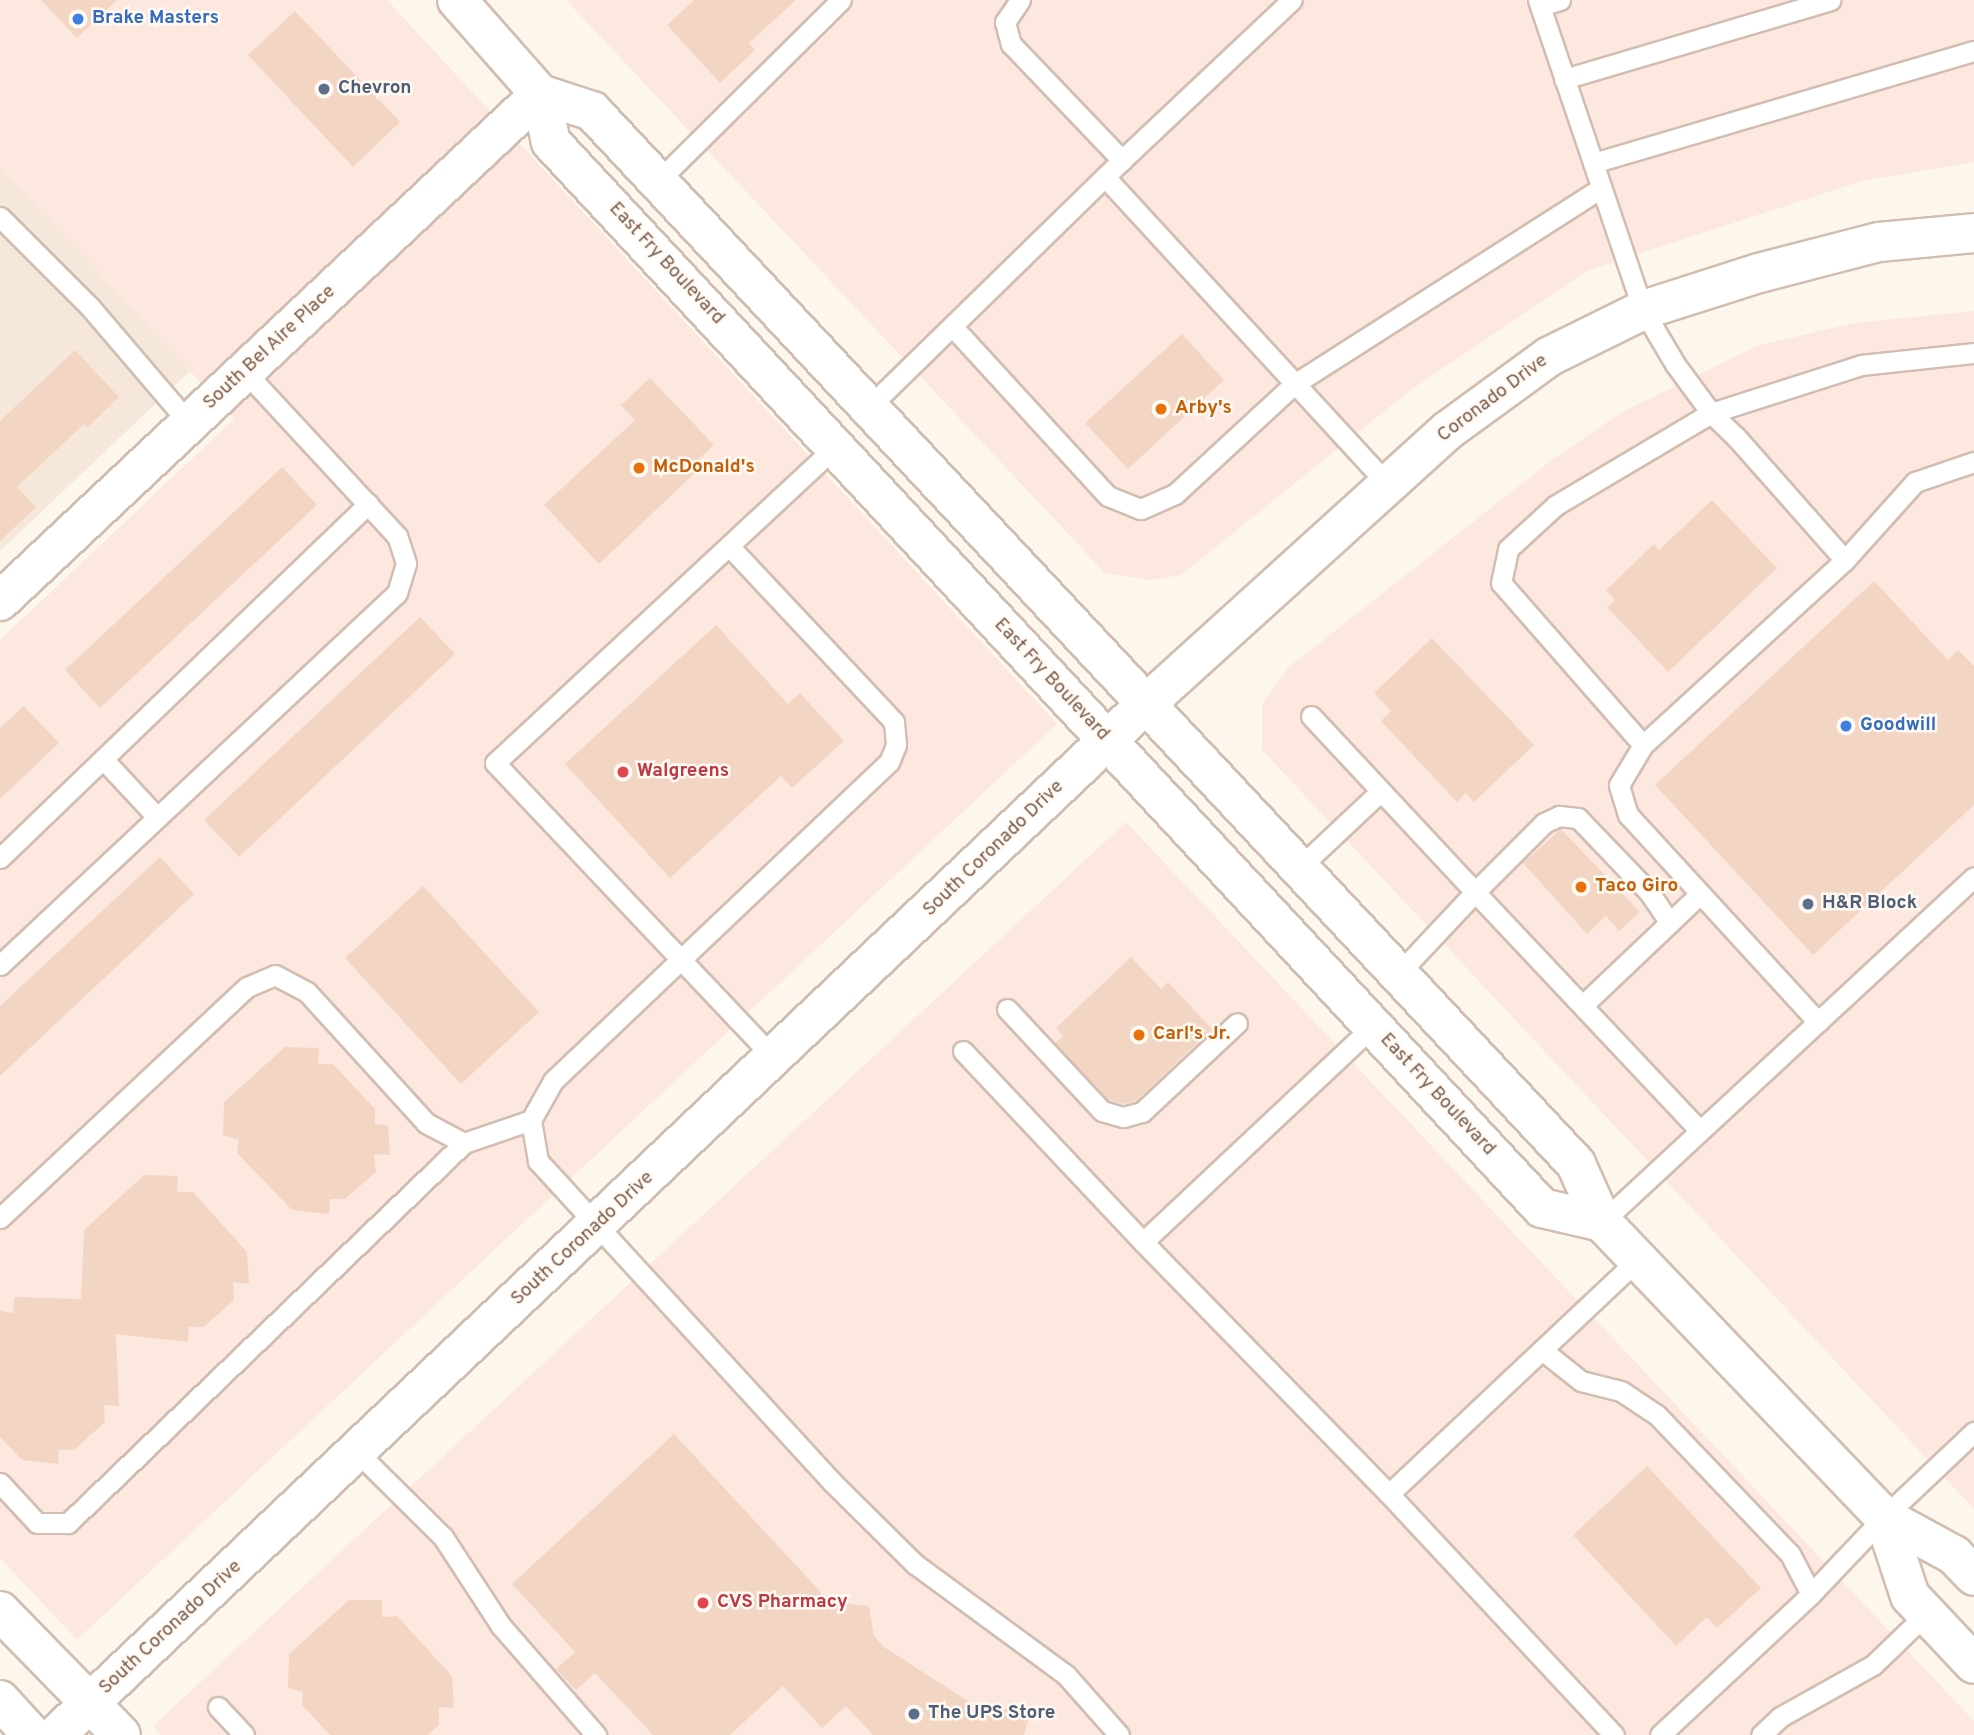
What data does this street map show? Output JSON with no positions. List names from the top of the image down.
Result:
{
  "streets": {
    "main road": [
      "East Fry Boulevard",
      "South Bel Aire Place",
      "Coronado Drive",
      "South Coronado Drive"
    ]
  },
  "crossings": [
    ["East Fry Boulevard", "South Bel Aire Place"],
    ["East Fry Boulevard", "Coronado Drive"],
    ["East Fry Boulevard", "South Coronado Drive"],
    ["Coronado Drive", "South Coronado Drive"]
  ],
  "places": [
    "Brake Masters",
    "Chevron",
    "Arby's",
    "McDonald's",
    "Goodwill",
    "Walgreens",
    "Taco Giro",
    "H&R Block",
    "Carl's Jr.",
    "CVS Pharmacy",
    "The UPS Store"
  ]
}
